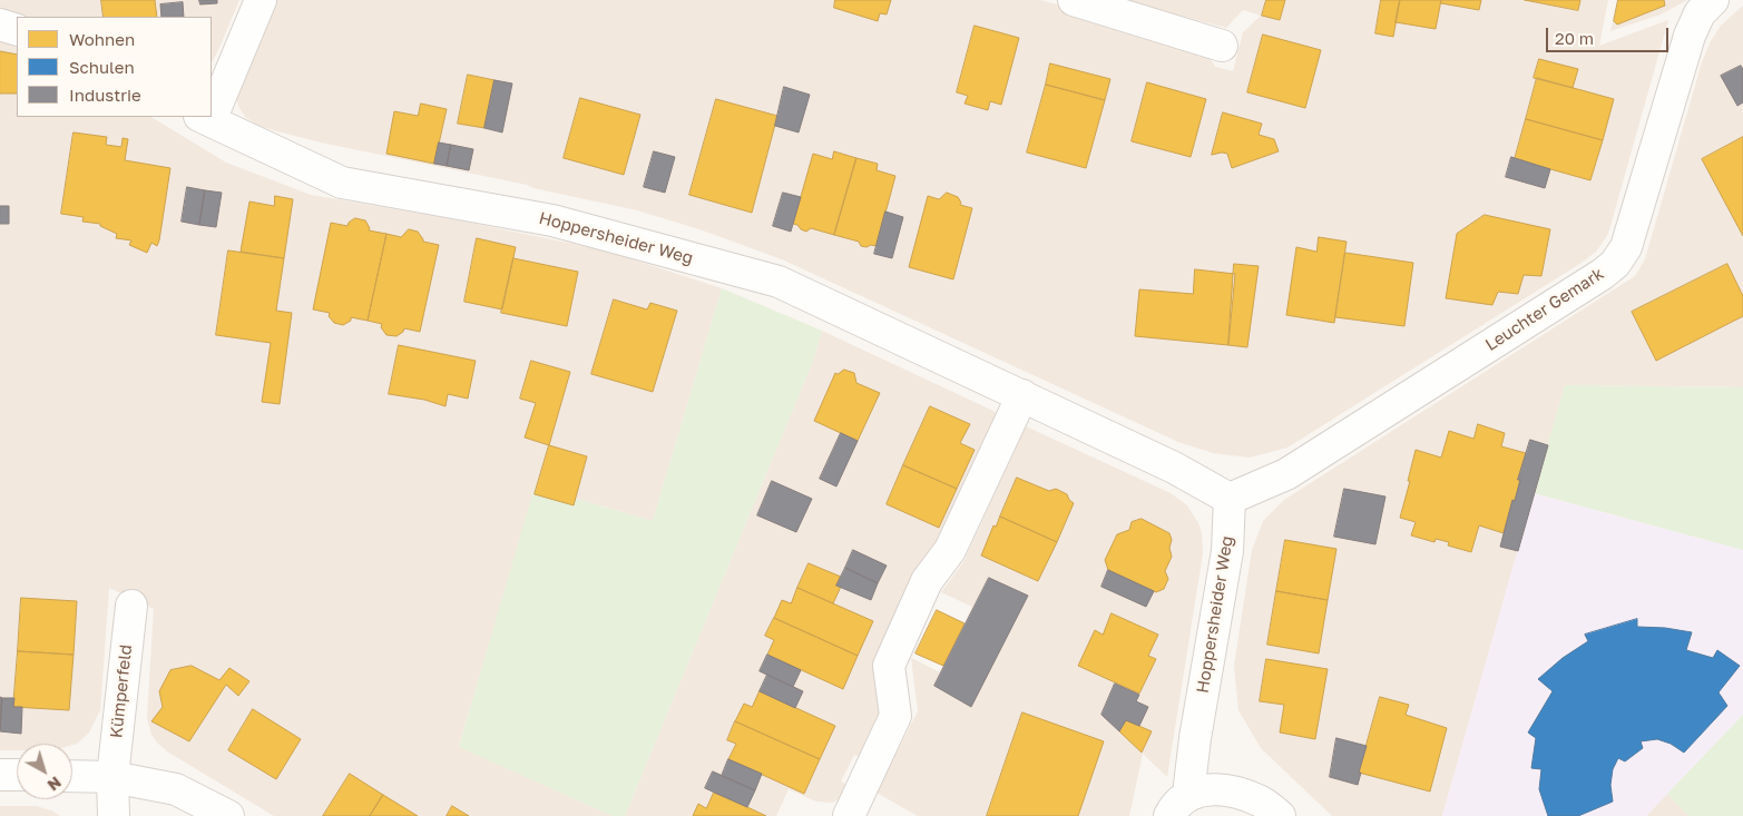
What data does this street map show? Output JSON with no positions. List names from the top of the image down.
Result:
{
  "streets": {
    "street": ["Hoppersheider Weg", "Leuchter Gemark", "Kümperfeld"]
  },
  "crossings": [
    ["Hoppersheider Weg", "Leuchter Gemark"]
  ],
  "legend": ["Wohnen", "Schulen", "Industrie"],
  "scale_bar": "20 m",
  "north": "bottom right"
}
